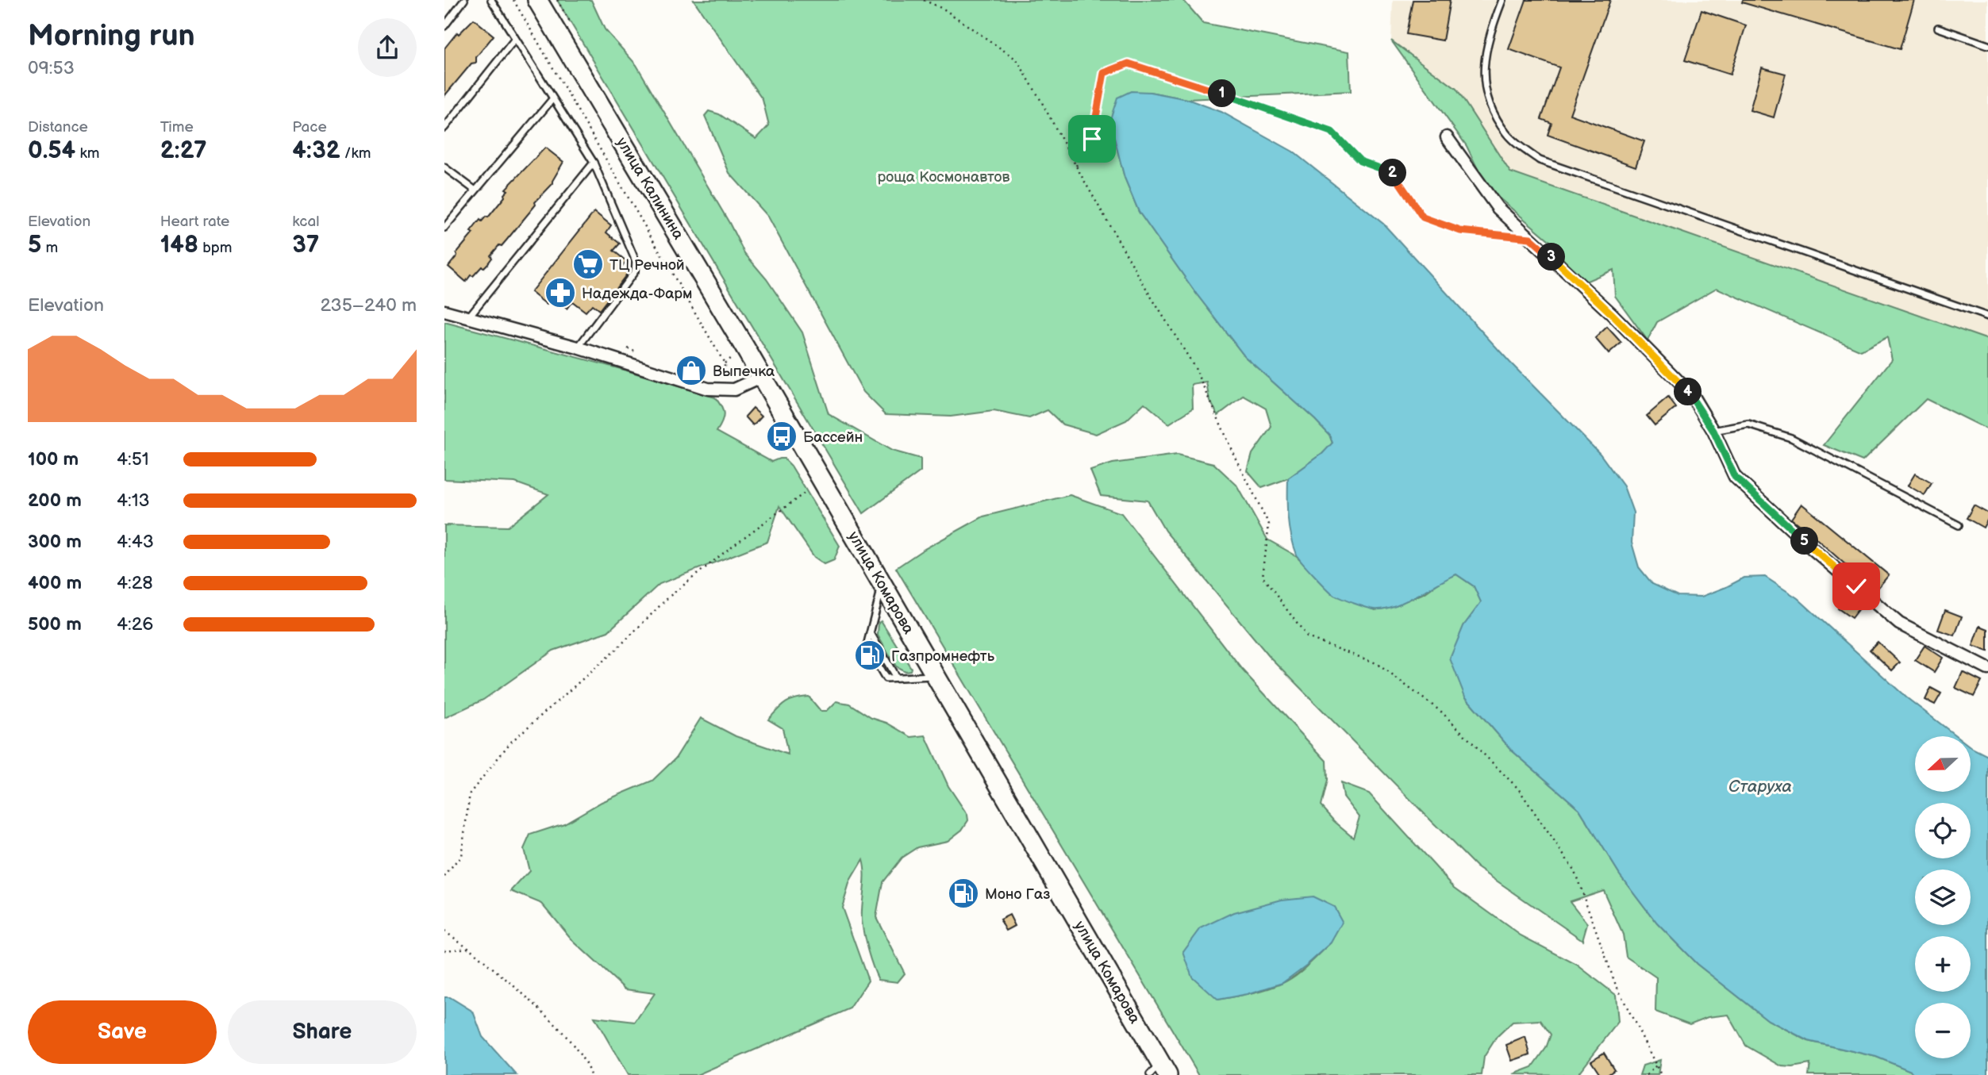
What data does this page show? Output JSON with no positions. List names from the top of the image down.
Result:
{
  "streets": {
    "main road": ["улица Калинина", "улица Комарова"]
  },
  "crossings": [
    ["улица Калинина", "улица Комарова"]
  ],
  "water": ["Старуха"],
  "parks": ["роща Космонавтов"],
  "places": {
    "supermarket": ["ТЦ Речной"],
    "pharmacy": ["Надежда-Фарм"],
    "shop": ["Выпечка"],
    "bus stop": ["Бассейн"],
    "fuel station": ["Газпромнефть", "Моно Газ"]
  },
  "north": "left",
  "page": {
    "heading": ["Morning run", "09:53"],
    "pins": [
      "1",
      "2",
      "3",
      "4",
      "5"
    ],
    "stats": [
      ["Distance", "0.54 km"],
      ["Time", "2:27"],
      ["Pace", "4:32 /km"],
      ["Elevation", "5 m"],
      ["Heart rate", "148 bpm"],
      ["kcal", "37"]
    ],
    "chart": ["Elevation", "235–240 m"],
    "list": [
      {
        "name": "100 m",
        "note": "4:51"
      },
      {
        "name": "200 m",
        "note": "4:13"
      },
      {
        "name": "300 m",
        "note": "4:43"
      },
      {
        "name": "400 m",
        "note": "4:28"
      },
      {
        "name": "500 m",
        "note": "4:26"
      }
    ],
    "map_buttons": ["+", "−"],
    "buttons": ["Save", "Share"]
  }
}
